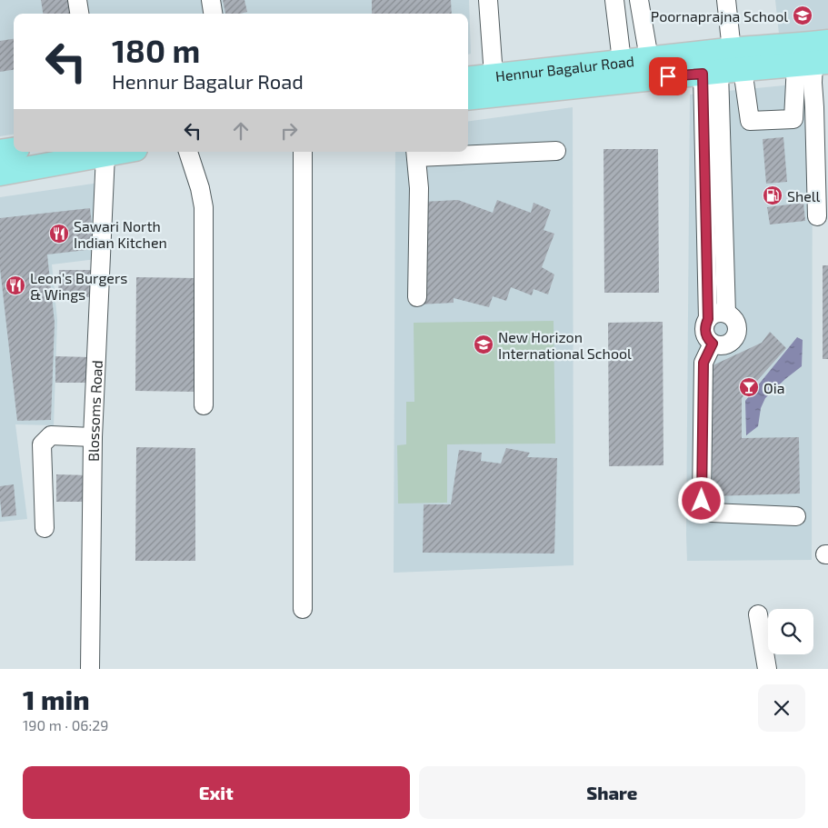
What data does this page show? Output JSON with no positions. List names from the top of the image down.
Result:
{
  "streets": {
    "main road": ["Hennur Bagalur Road"],
    "street": ["Blossoms Road"]
  },
  "places": {
    "school or university": ["Poornaprajna School", "New Horizon International School"],
    "fuel station": ["Shell"],
    "restaurant": ["Sawari North Indian Kitchen", "Leon's Burgers & Wings"],
    "bar": ["Oia"]
  },
  "page": {
    "turn": ["180 m", "Hennur Bagalur Road"],
    "heading": ["1 min", "190 m · 06:29"],
    "buttons": ["Exit", "Share"]
  }
}
